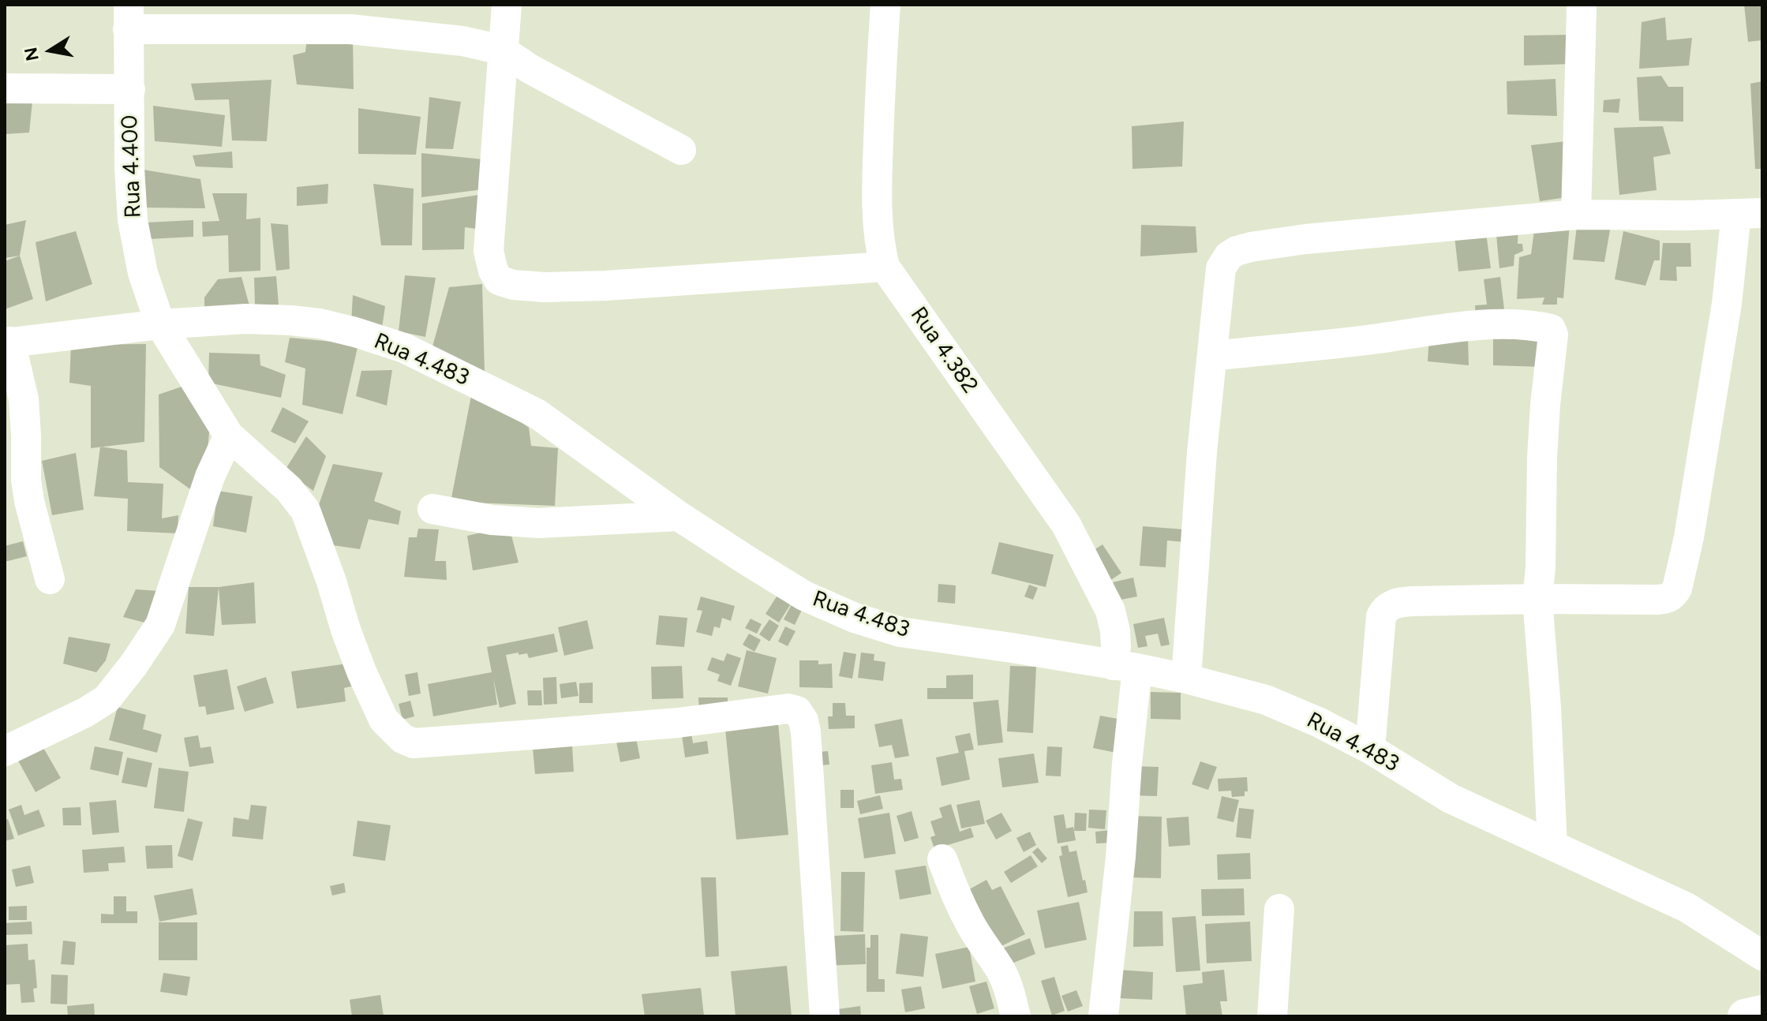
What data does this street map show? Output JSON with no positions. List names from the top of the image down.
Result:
{
  "streets": {
    "street": ["Rua 4.400", "Rua 4.382", "Rua 4.483"]
  },
  "crossings": [
    ["Rua 4.400", "Rua 4.483"],
    ["Rua 4.382", "Rua 4.483"]
  ],
  "north": "left"
}
